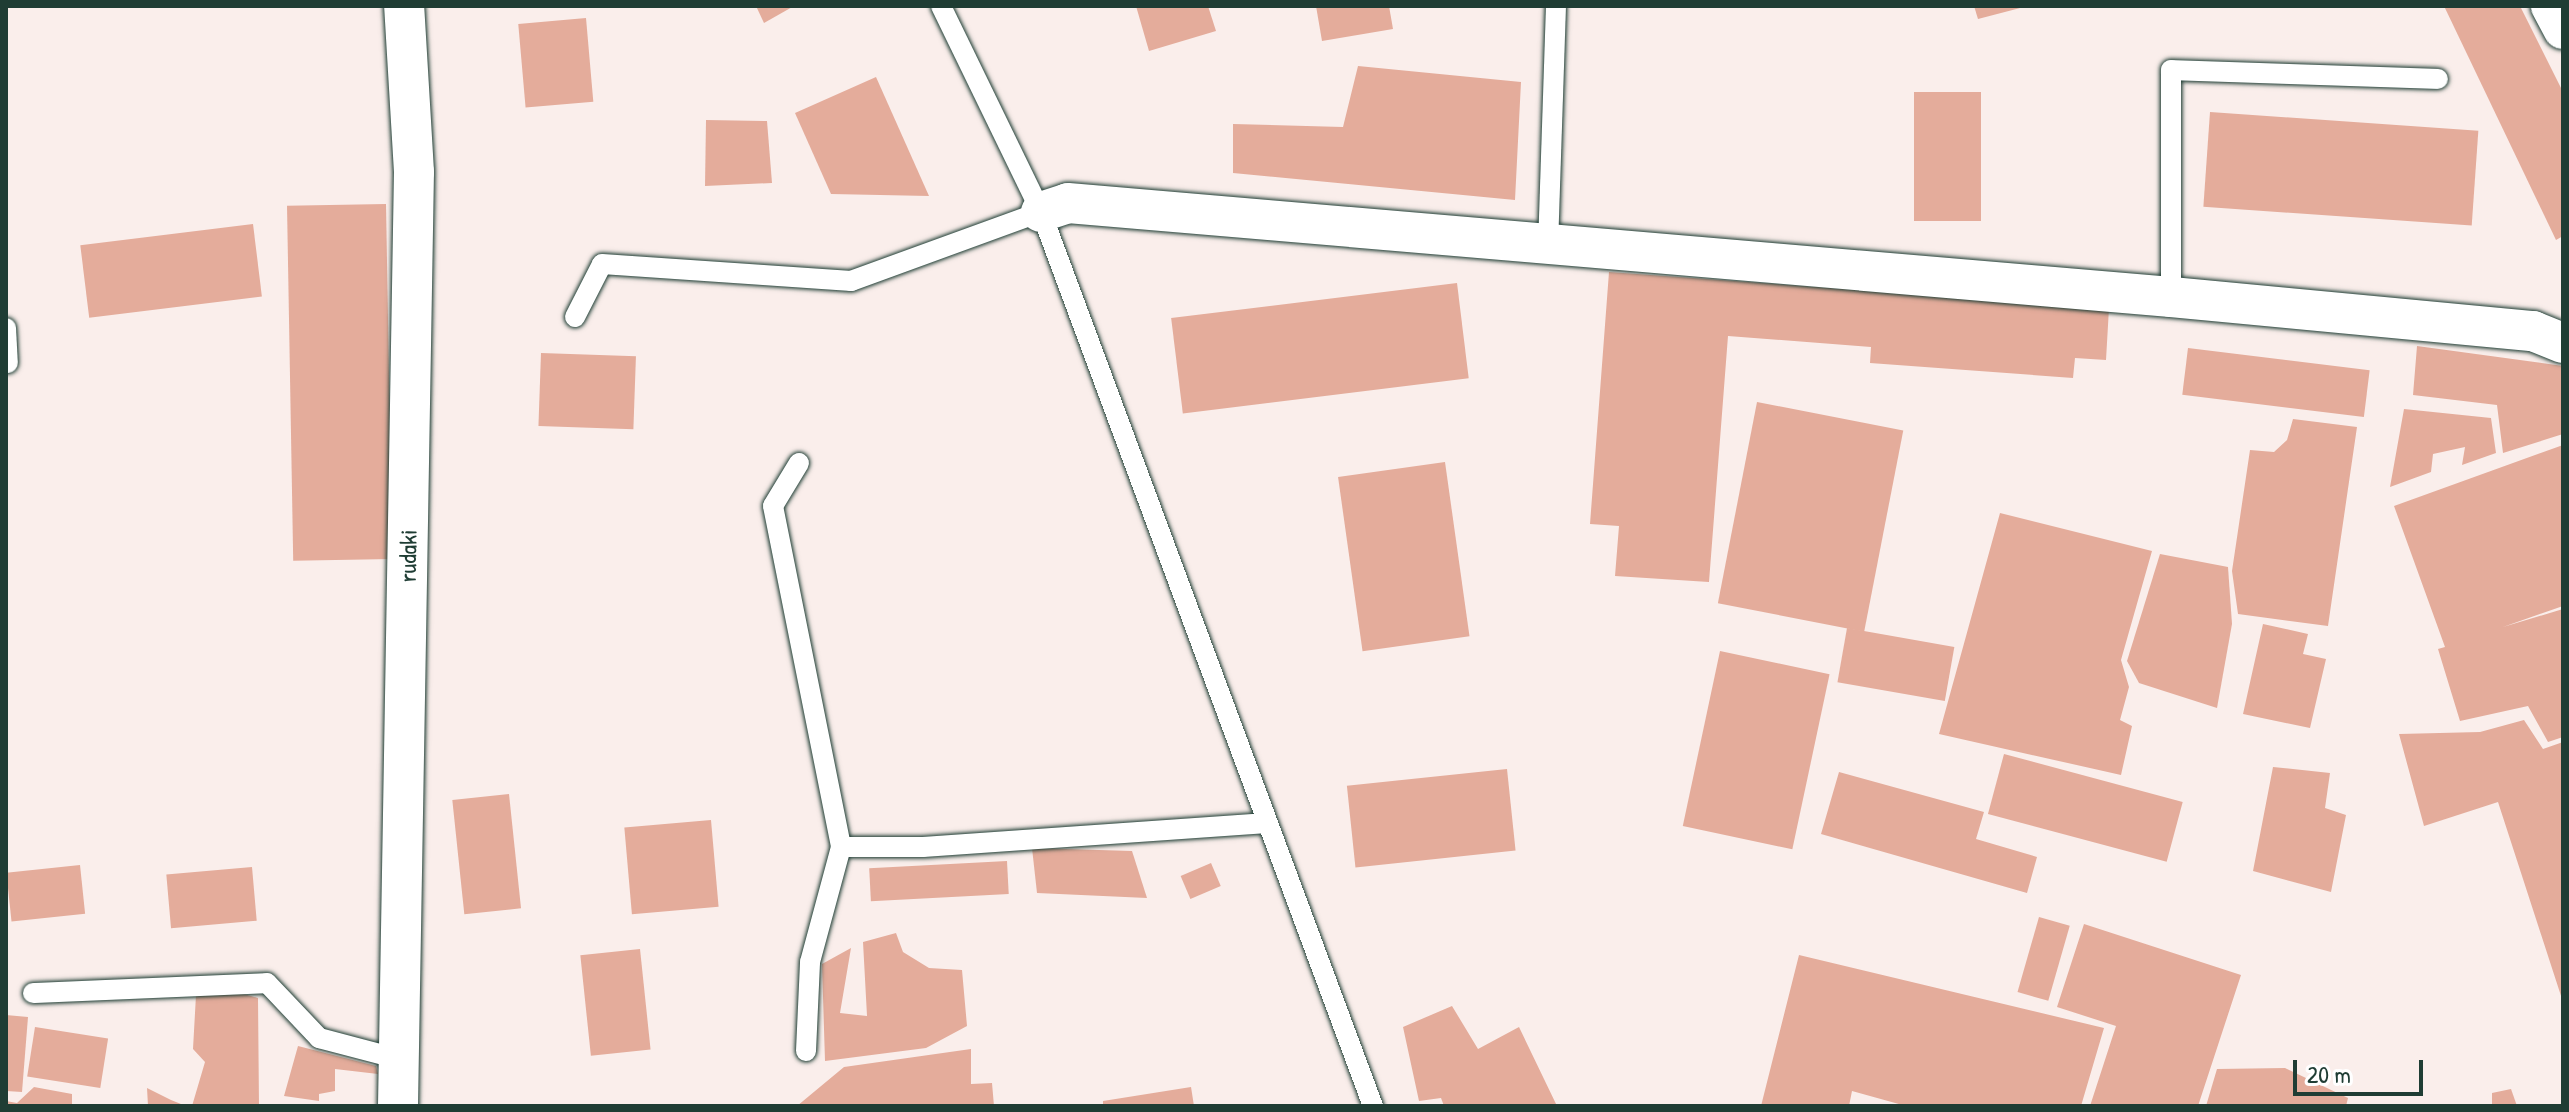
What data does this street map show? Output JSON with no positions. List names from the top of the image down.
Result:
{
  "streets": {
    "street": ["rudaki"]
  },
  "scale_bar": "20 m"
}
